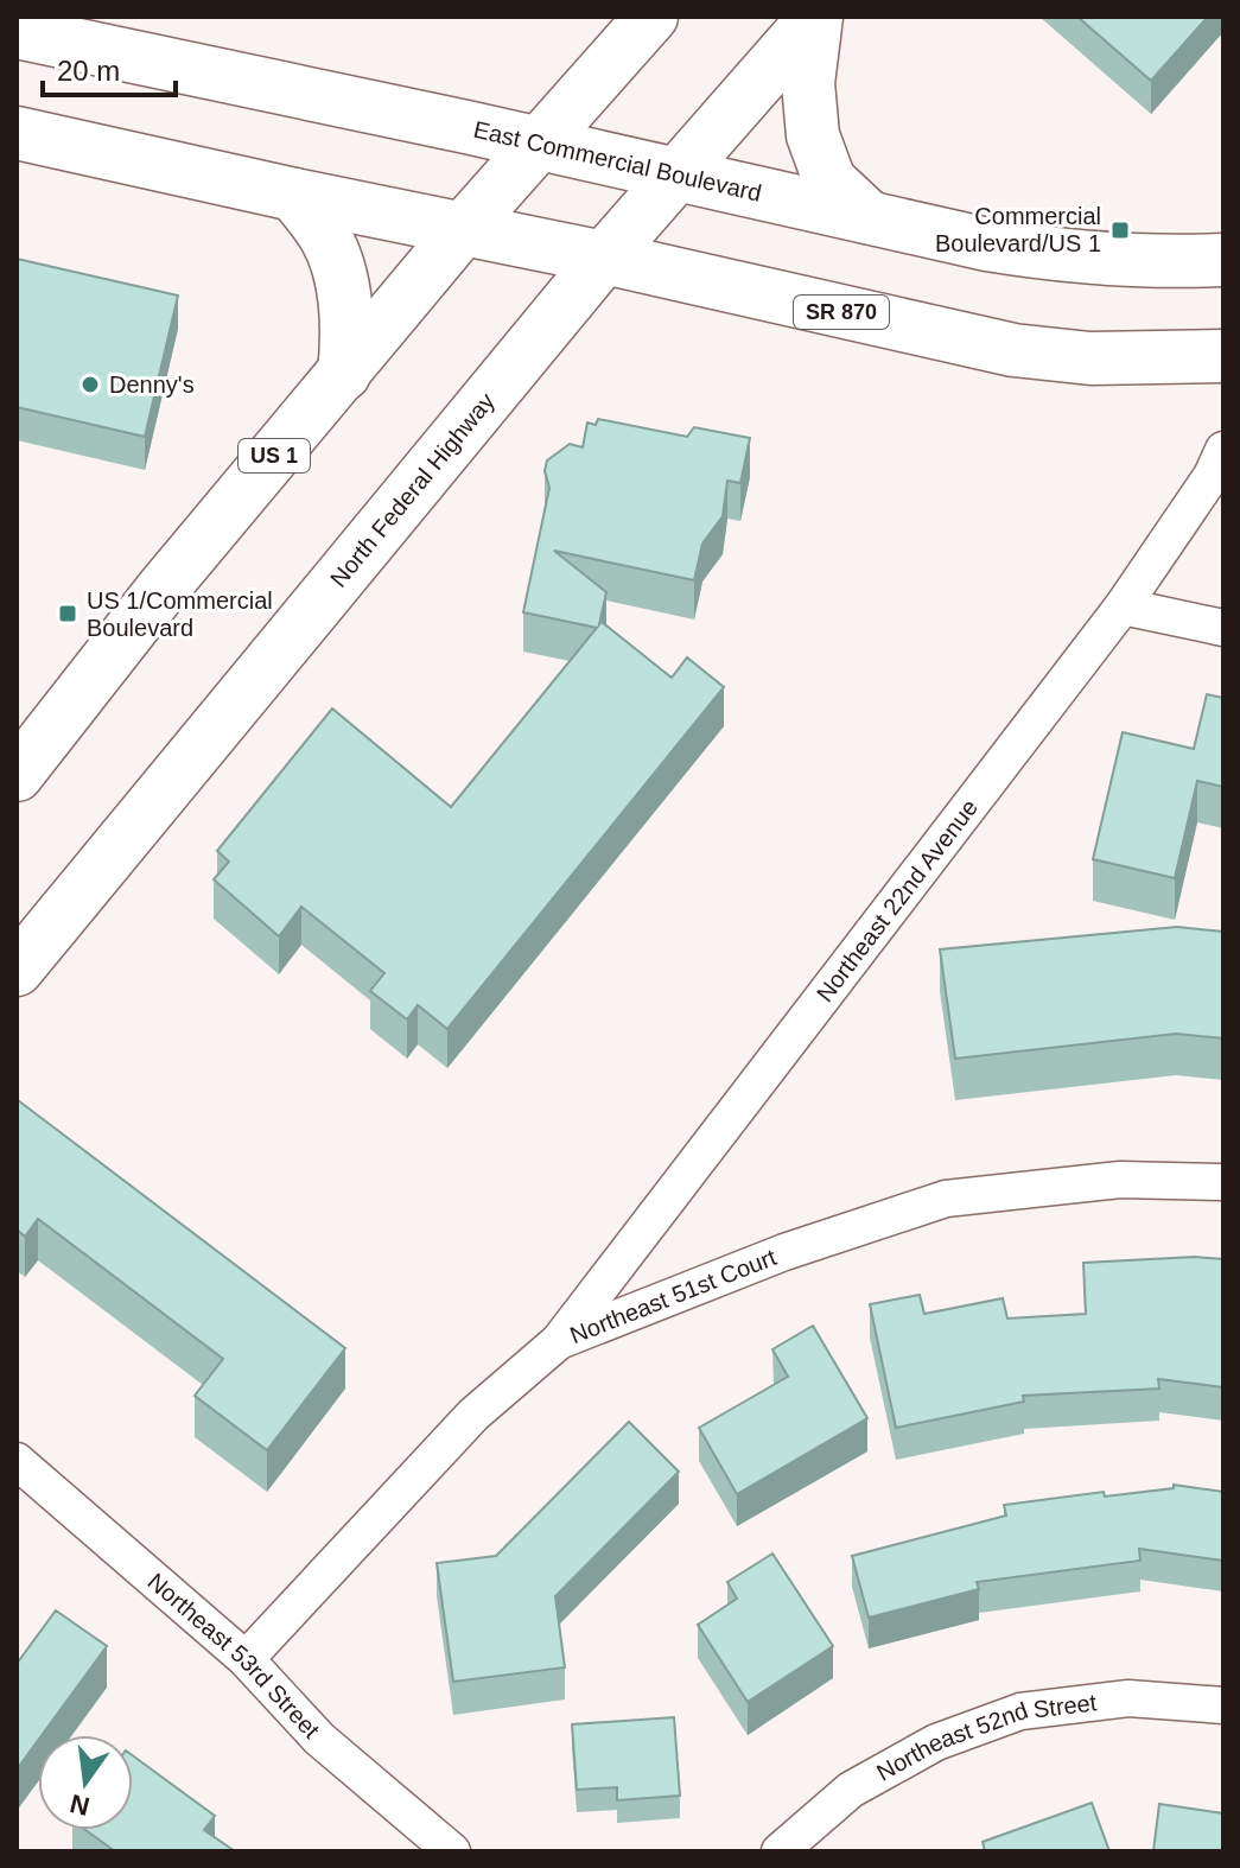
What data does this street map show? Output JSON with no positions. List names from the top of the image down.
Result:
{
  "streets": {
    "main road": [
      "East Commercial Boulevard",
      "SR 870",
      "US 1",
      "North Federal Highway"
    ],
    "street": [
      "Northeast 22nd Avenue",
      "Northeast 51st Court",
      "Northeast 53rd Street",
      "Northeast 52nd Street"
    ]
  },
  "crossings": [
    ["East Commercial Boulevard", "US 1"],
    ["East Commercial Boulevard", "North Federal Highway"],
    ["SR 870", "US 1"],
    ["SR 870", "North Federal Highway"],
    ["Northeast 22nd Avenue", "Northeast 51st Court"],
    ["Northeast 51st Court", "Northeast 53rd Street"]
  ],
  "places": {
    "transit": ["Commercial Boulevard/US 1", "US 1/Commercial Boulevard"],
    "other": ["Denny's"]
  },
  "scale_bar": "20 m",
  "north": "bottom"
}
